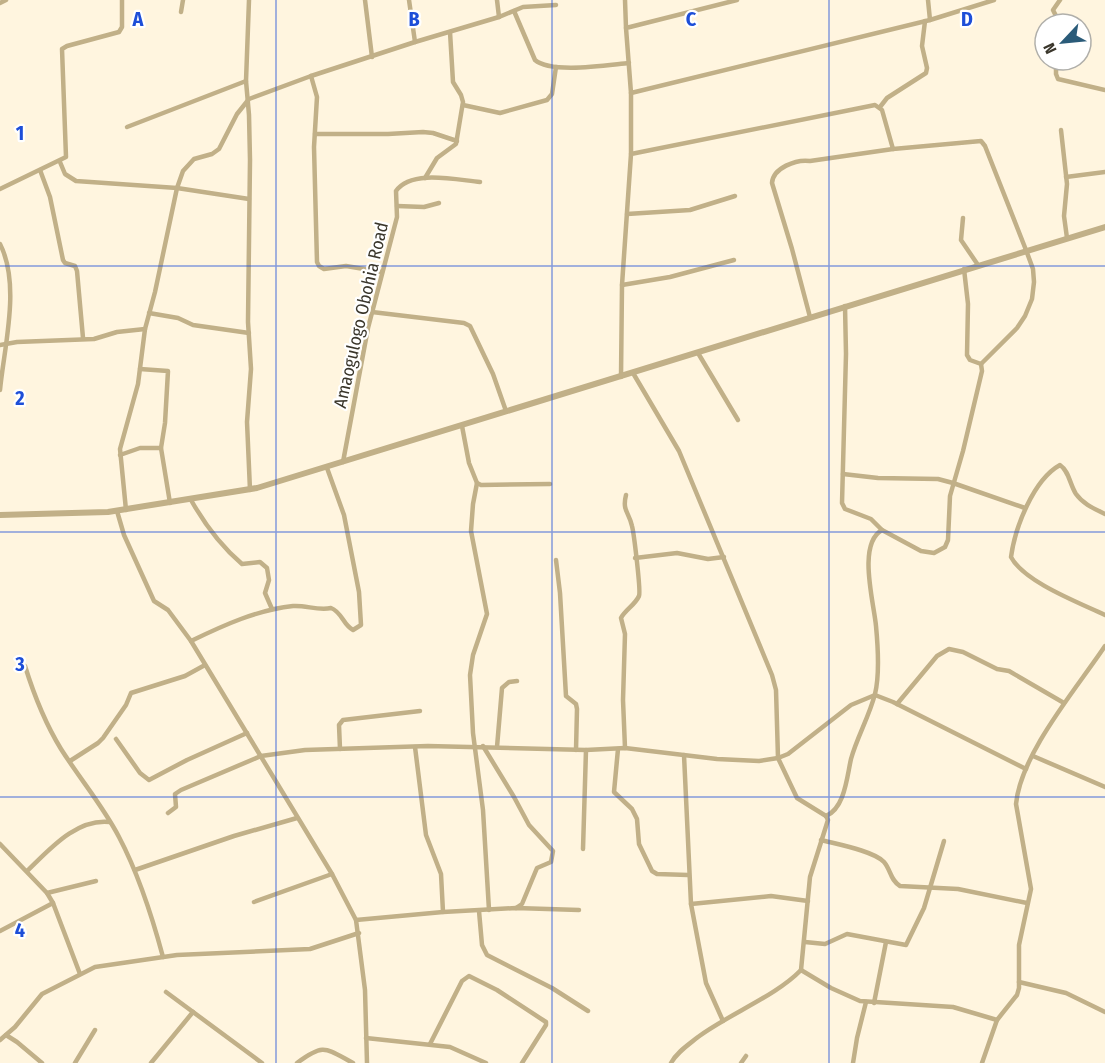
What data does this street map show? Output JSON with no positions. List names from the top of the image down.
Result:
{
  "streets": {
    "street": ["Amaogulogo Obohia Road"]
  },
  "north": "bottom left",
  "grid": {
    "columns": [
      "A",
      "B",
      "C",
      "D"
    ],
    "rows": [
      "1",
      "2",
      "3",
      "4"
    ]
  }
}
